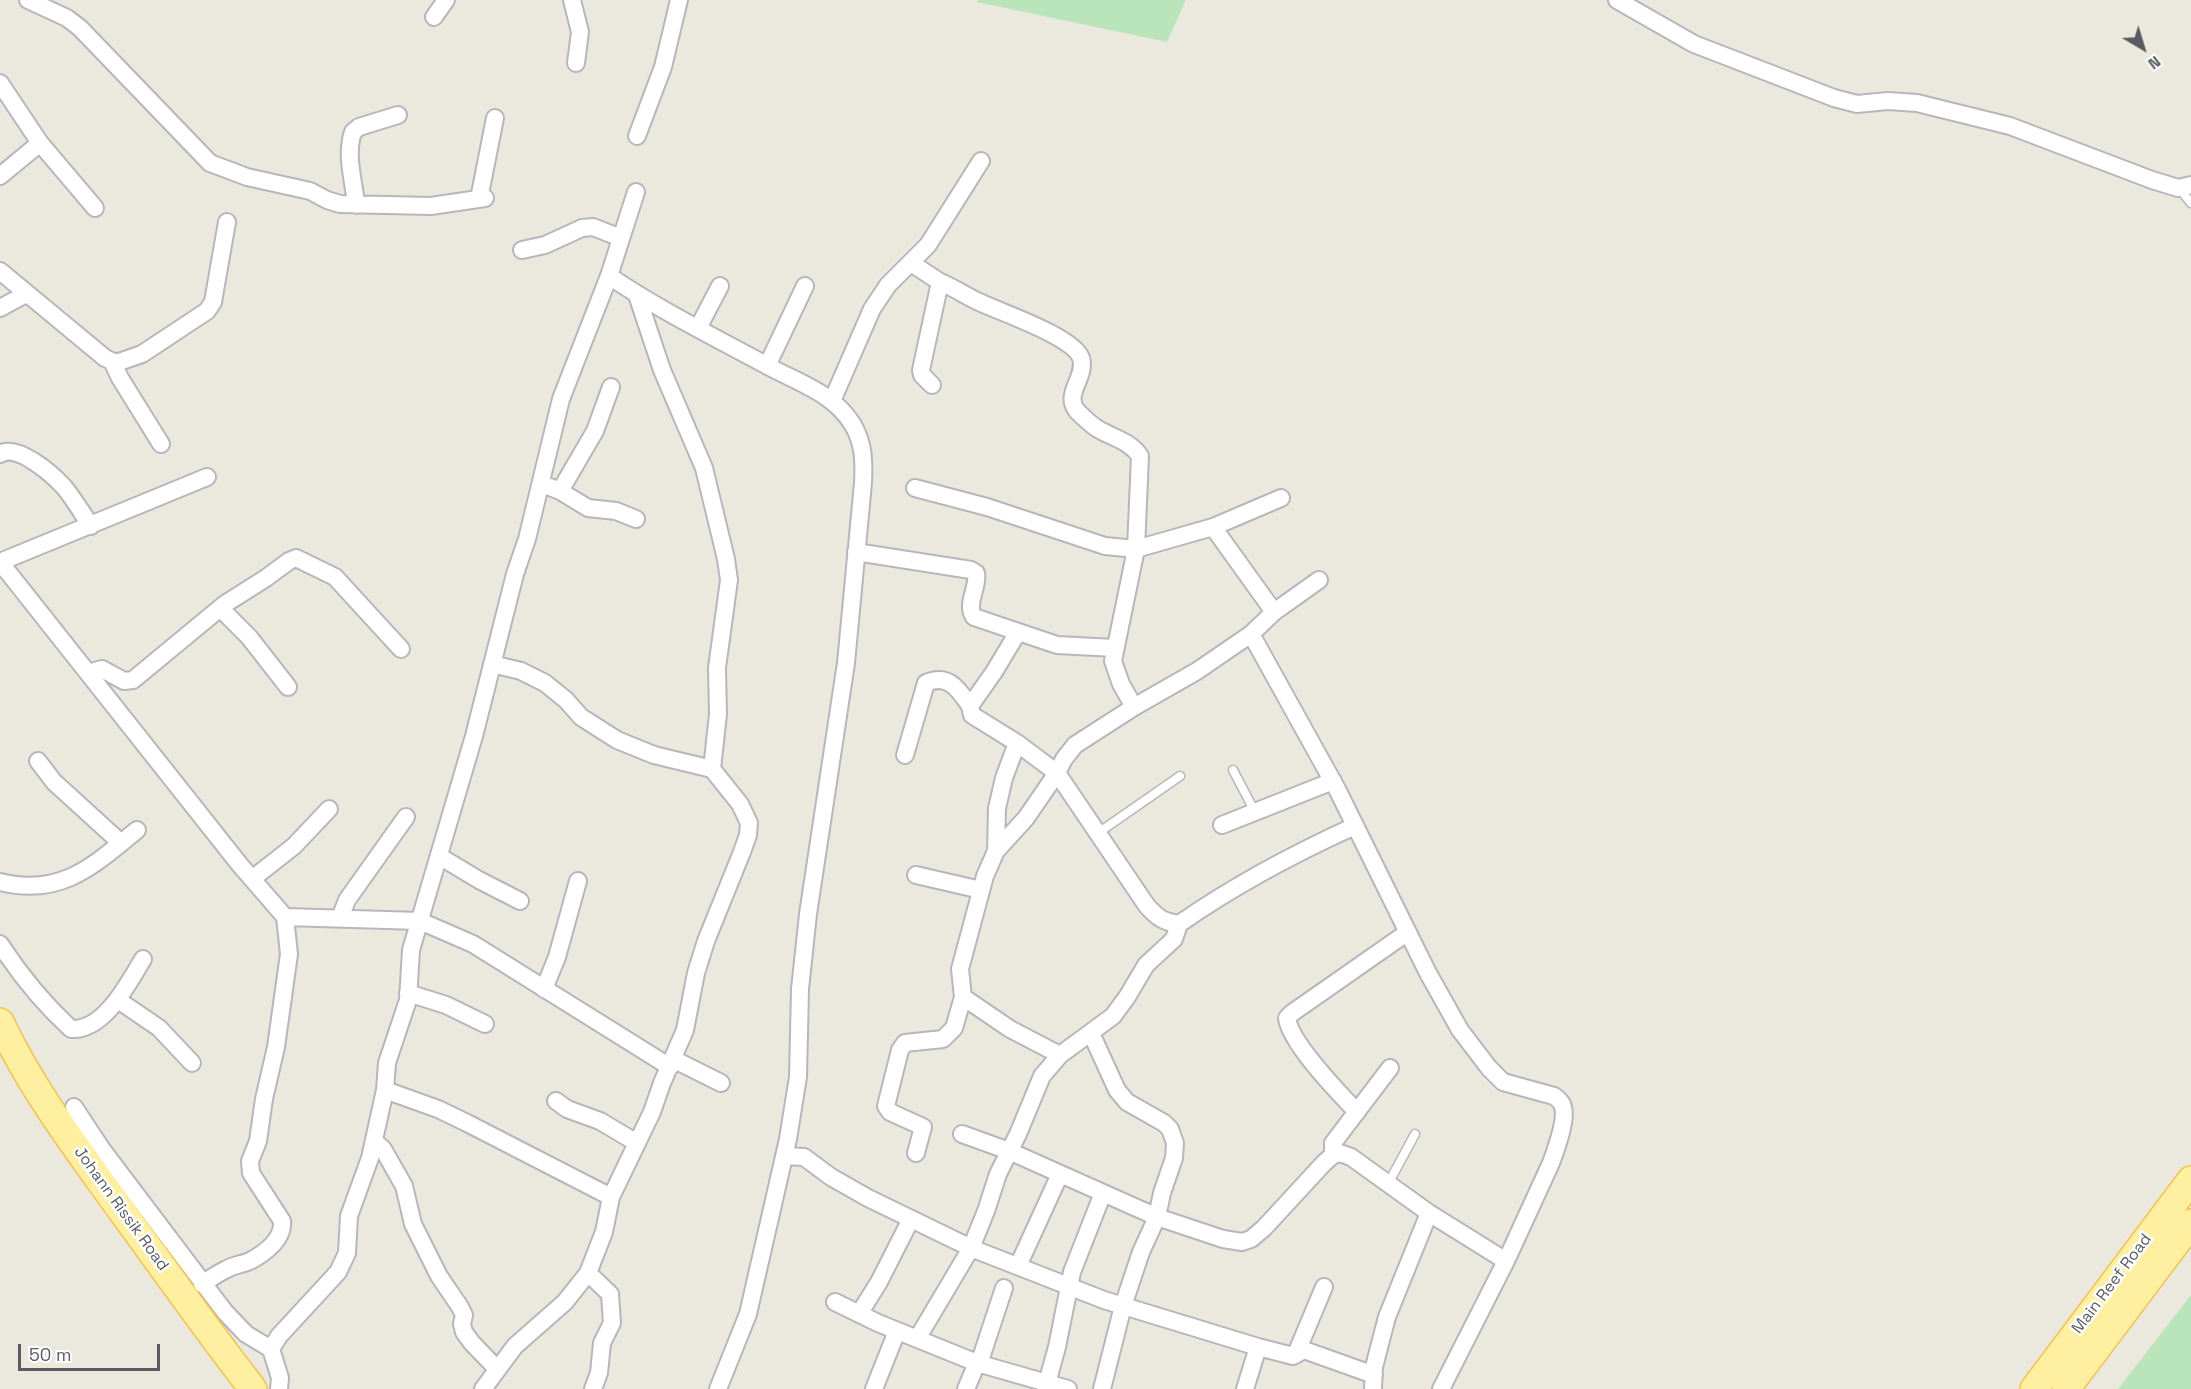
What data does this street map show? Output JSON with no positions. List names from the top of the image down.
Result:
{
  "streets": {
    "main road": ["Johann Rissik Road", "Main Reef Road"]
  },
  "scale_bar": "50 m",
  "north": "bottom right"
}
